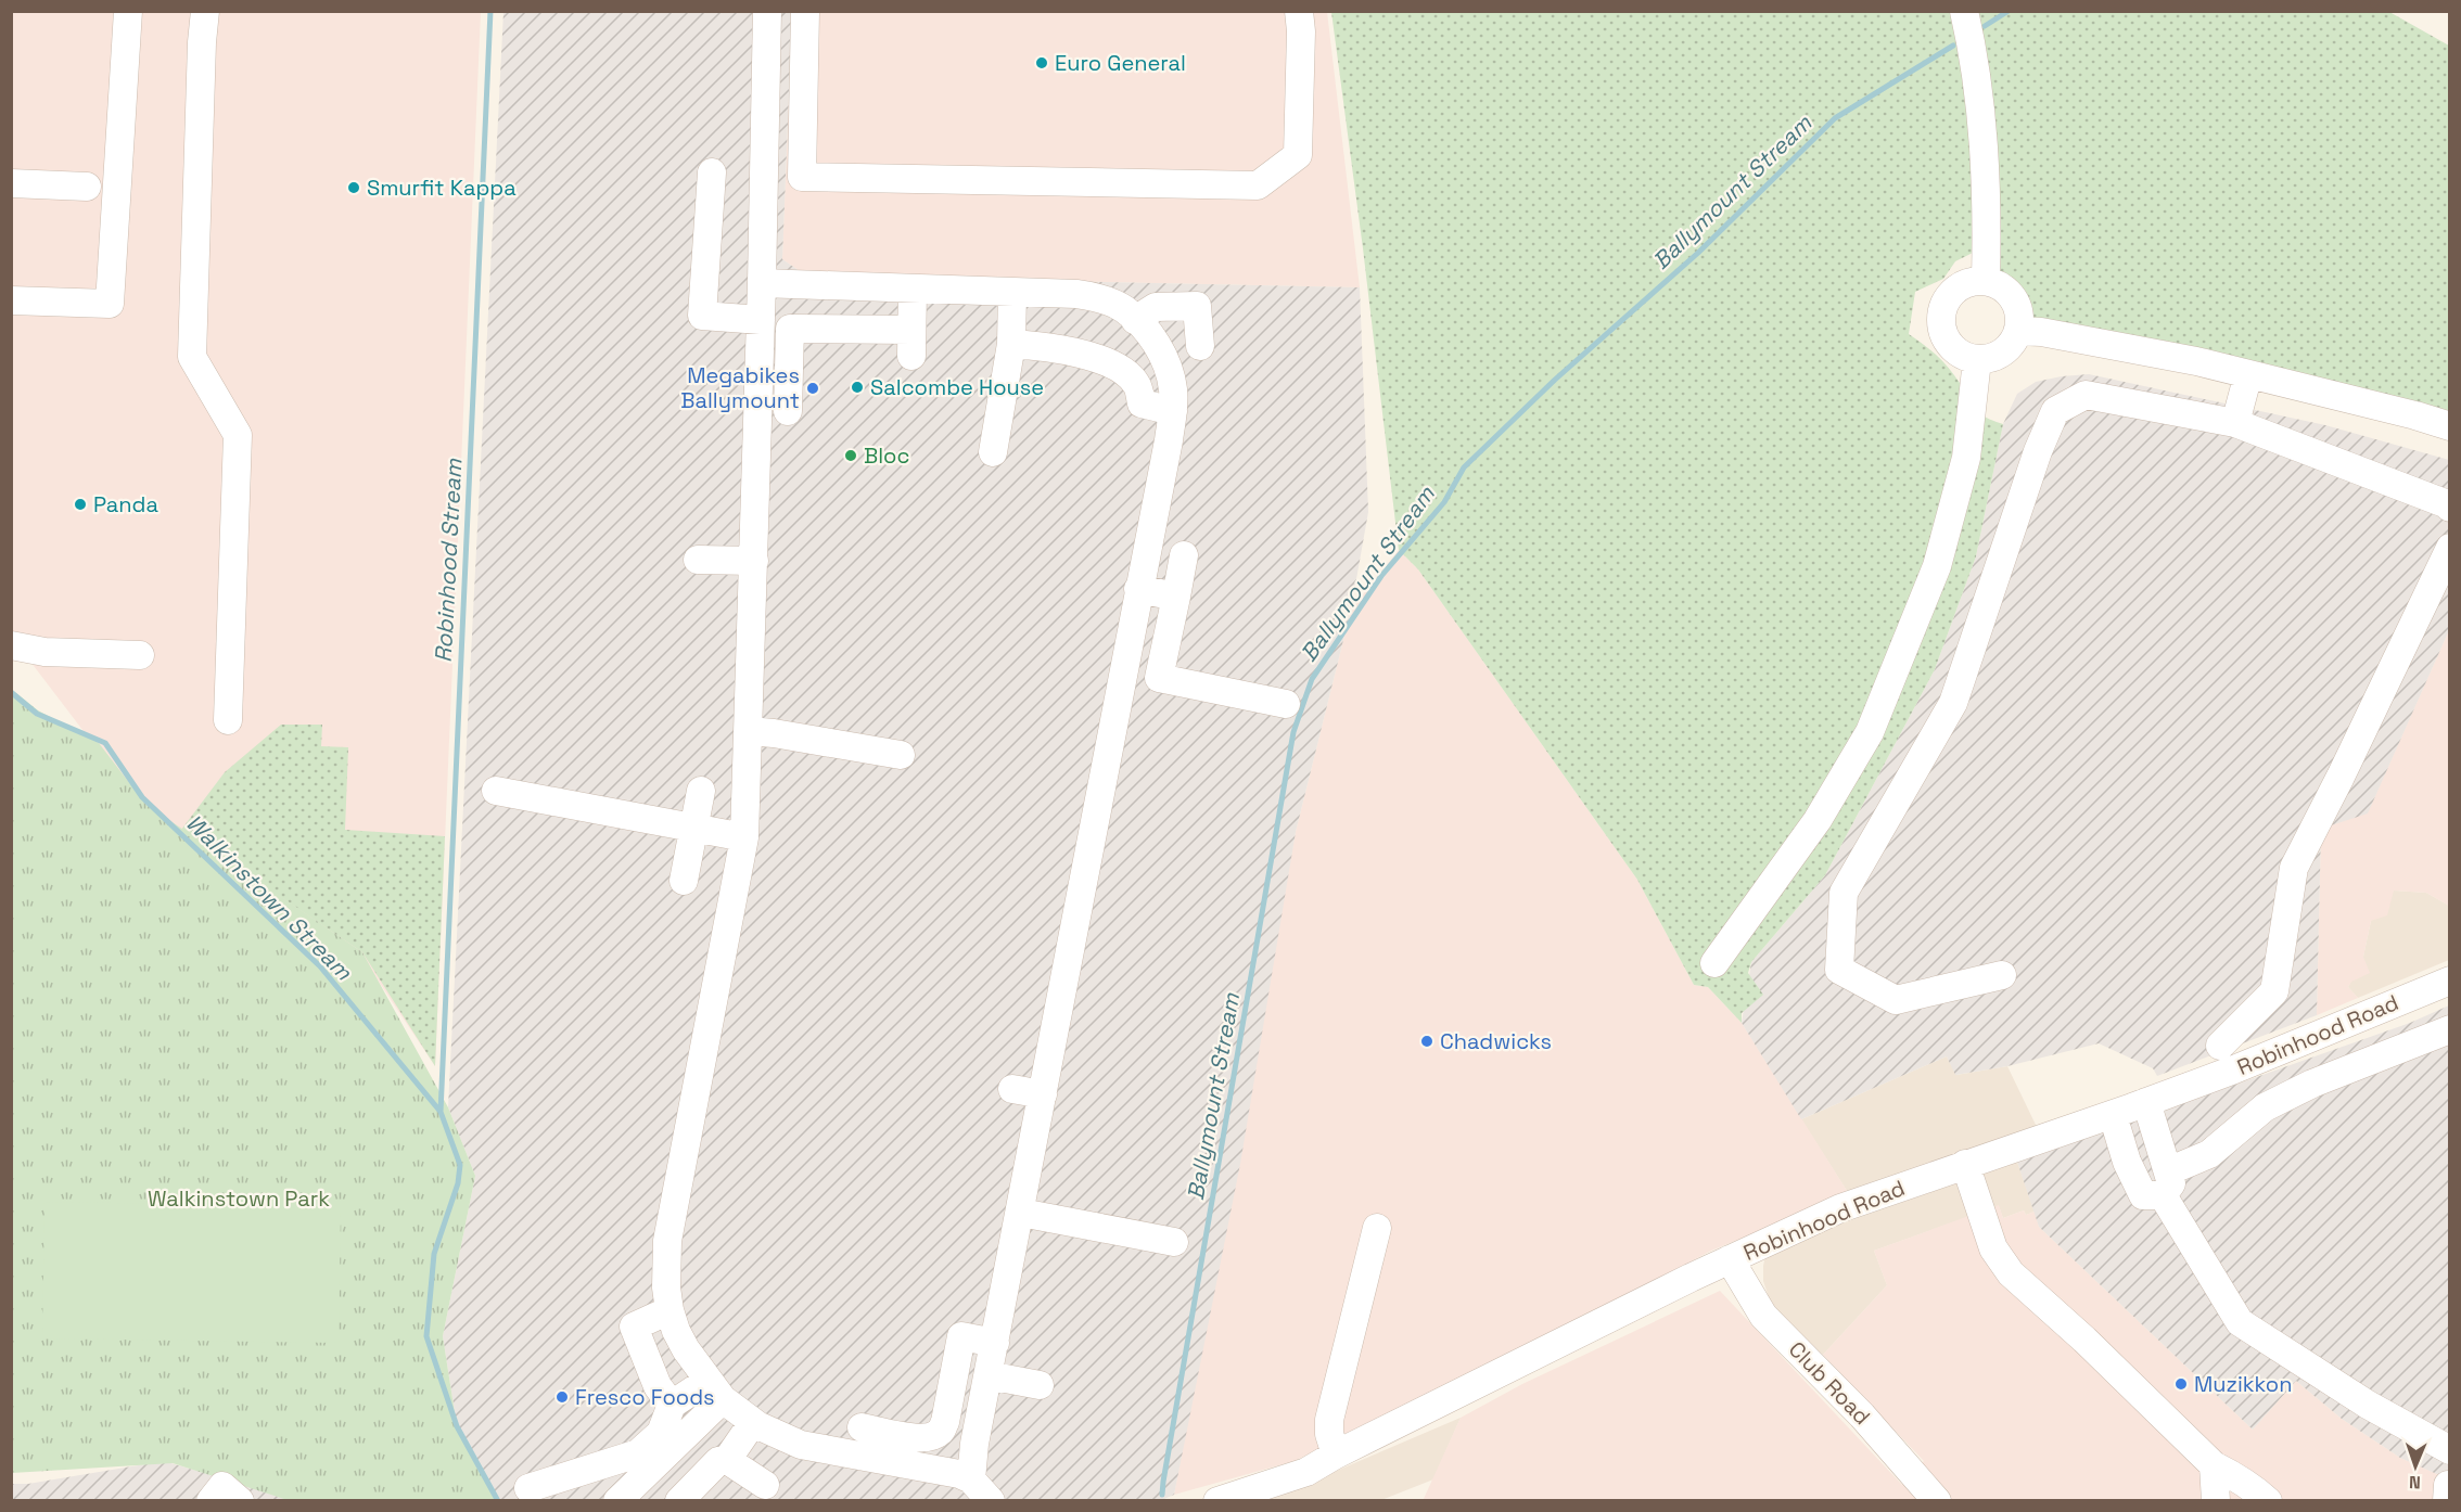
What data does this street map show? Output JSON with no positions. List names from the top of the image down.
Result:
{
  "streets": {
    "street": ["Robinhood Road", "Club Road"]
  },
  "crossings": [
    ["Robinhood Road", "Club Road"]
  ],
  "water": ["Ballymount Stream", "Robinhood Stream", "Walkinstown Stream"],
  "parks": ["Walkinstown Park"],
  "places": [
    "Euro General",
    "Smurfit Kappa",
    "Salcombe House",
    "Megabikes Ballymount",
    "Bloc",
    "Panda",
    "Chadwicks",
    "Muzikkon",
    "Fresco Foods"
  ],
  "north": "bottom"
}
